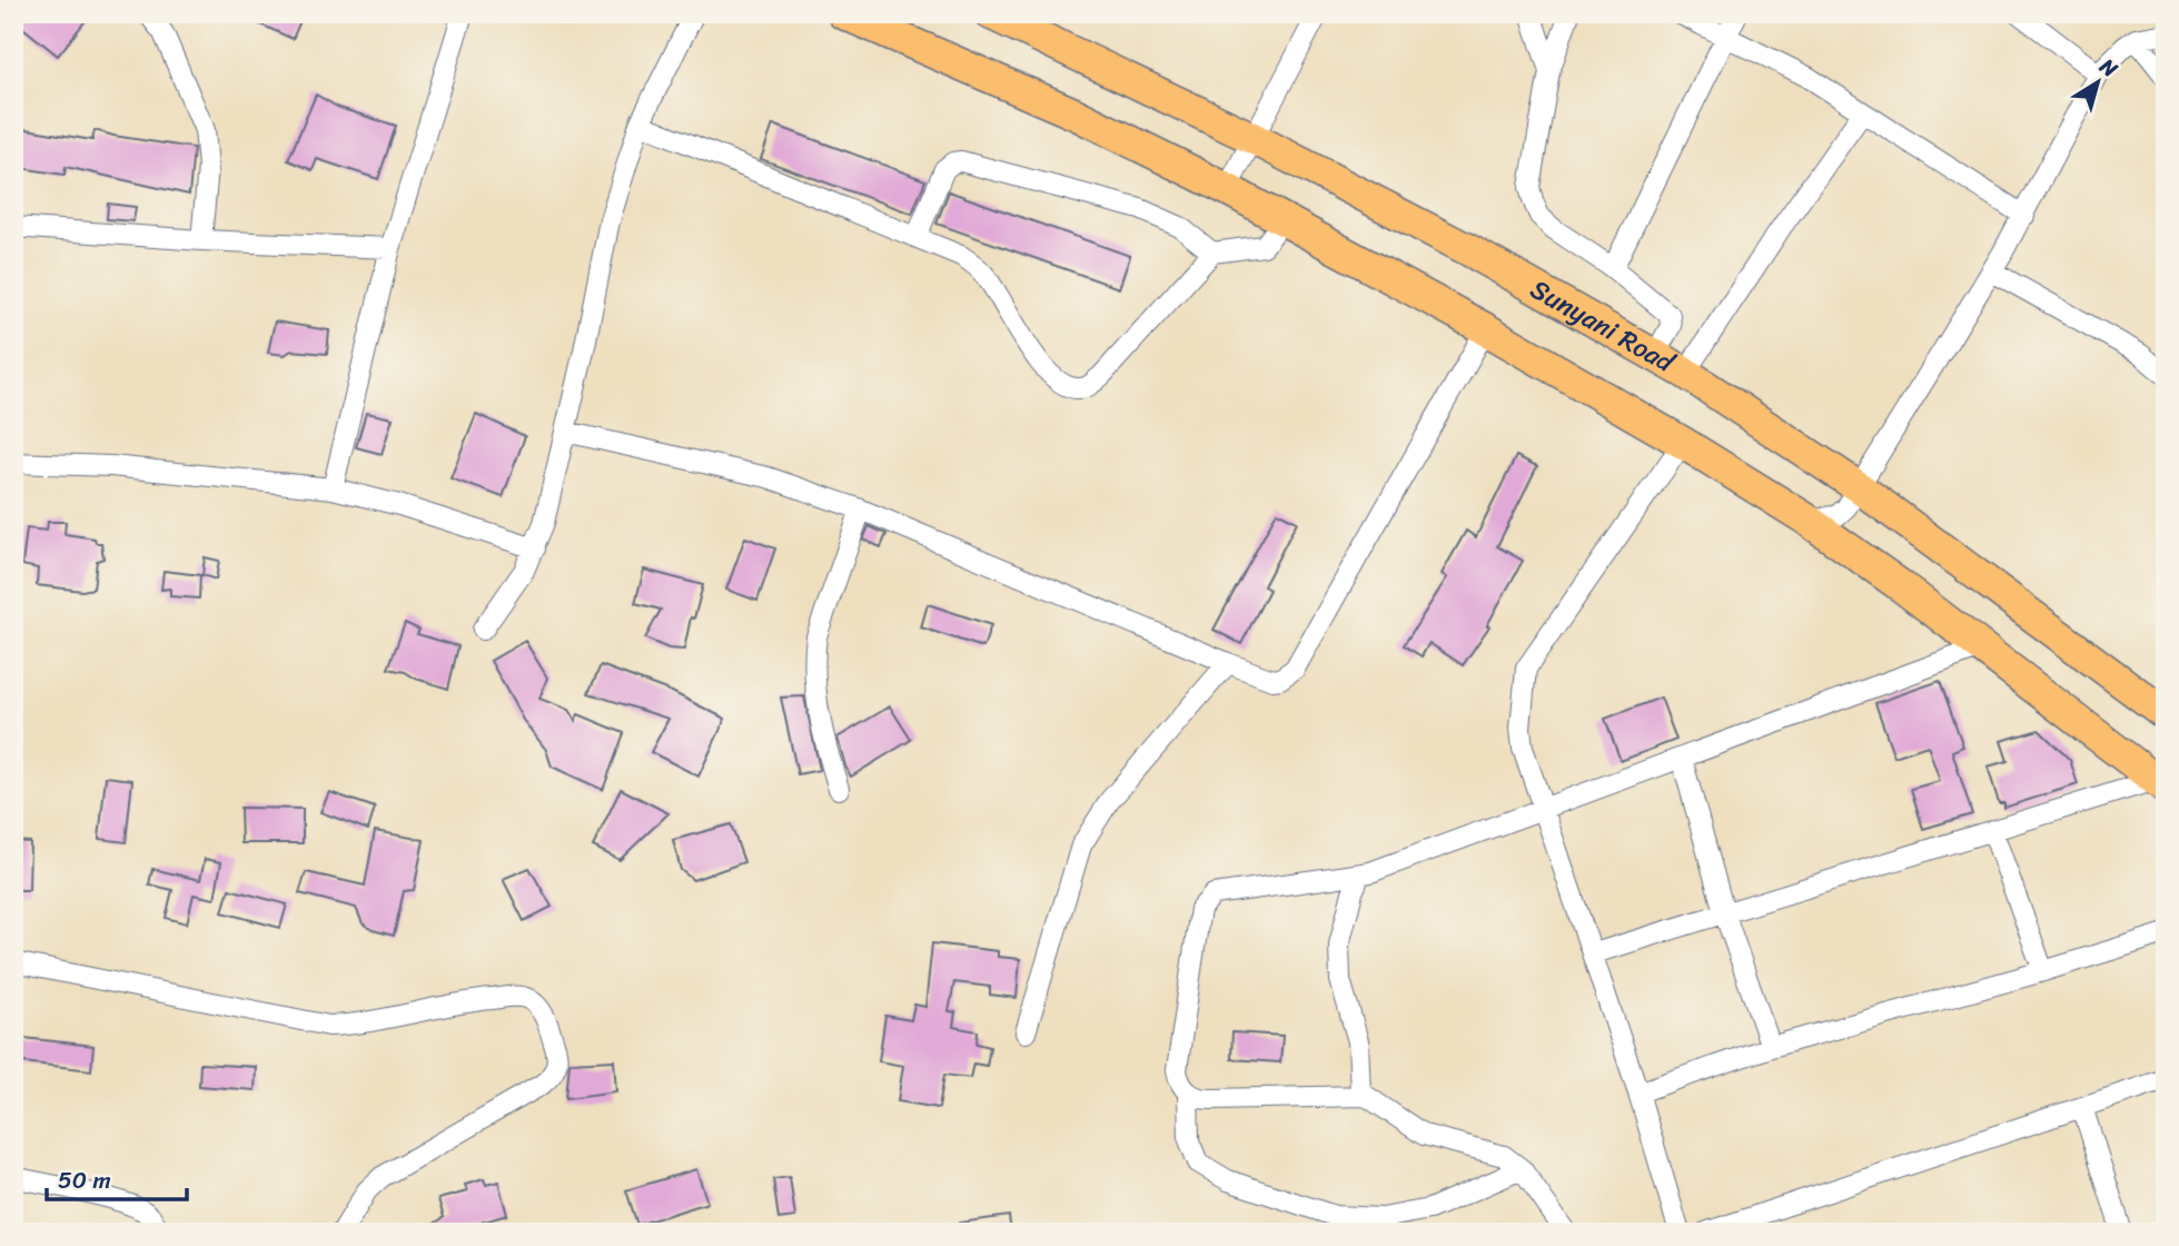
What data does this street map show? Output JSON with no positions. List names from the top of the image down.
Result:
{
  "streets": {
    "main road": ["Sunyani Road"]
  },
  "scale_bar": "50 m",
  "north": "top right"
}
